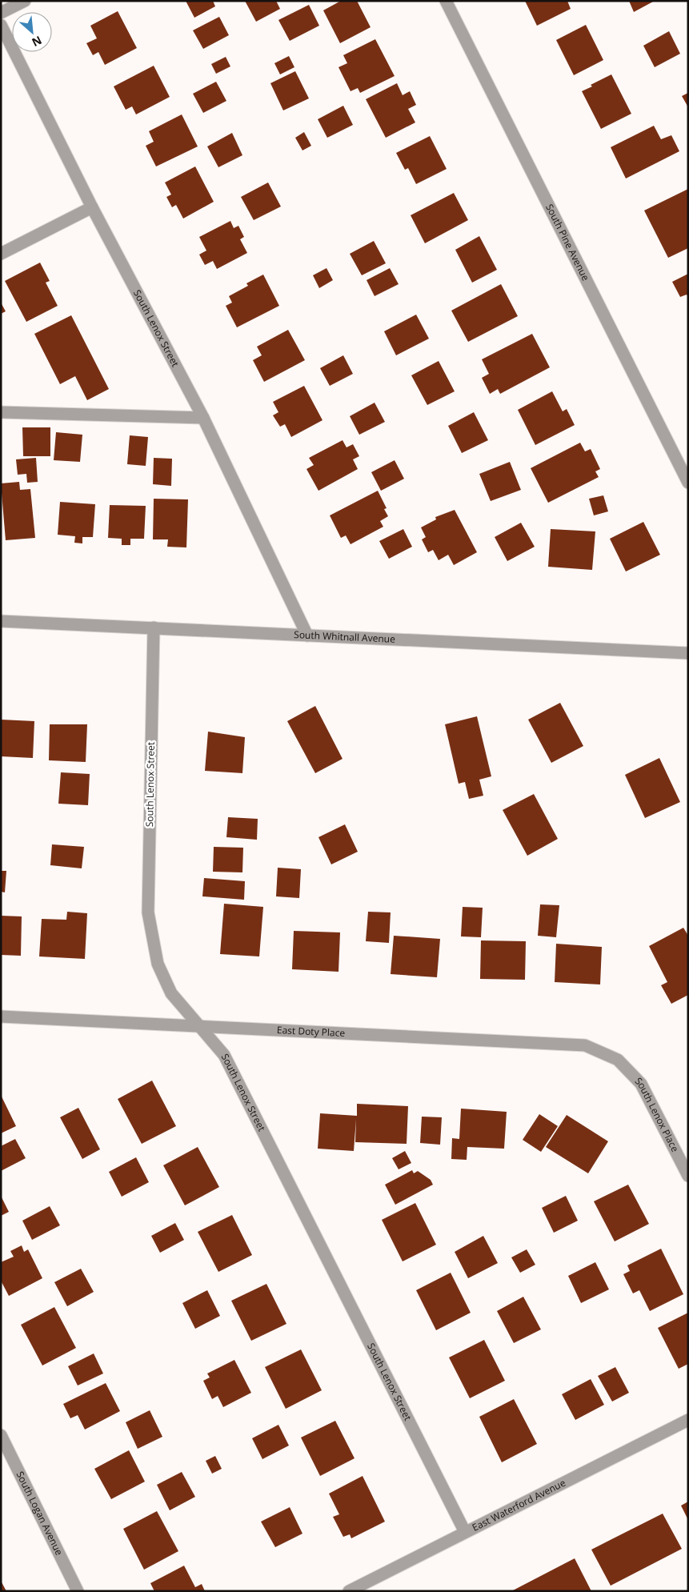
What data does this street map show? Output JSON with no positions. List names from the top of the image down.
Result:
{
  "streets": {
    "street": [
      "South Pine Avenue",
      "South Lenox Street",
      "South Whitnall Avenue",
      "East Doty Place",
      "South Lenox Place",
      "East Waterford Avenue",
      "South Logan Avenue"
    ]
  },
  "crossings": [
    ["South Lenox Street", "South Whitnall Avenue"],
    ["South Lenox Street", "East Doty Place"],
    ["South Lenox Street", "East Waterford Avenue"],
    ["East Doty Place", "South Lenox Place"]
  ],
  "north": "bottom right"
}
